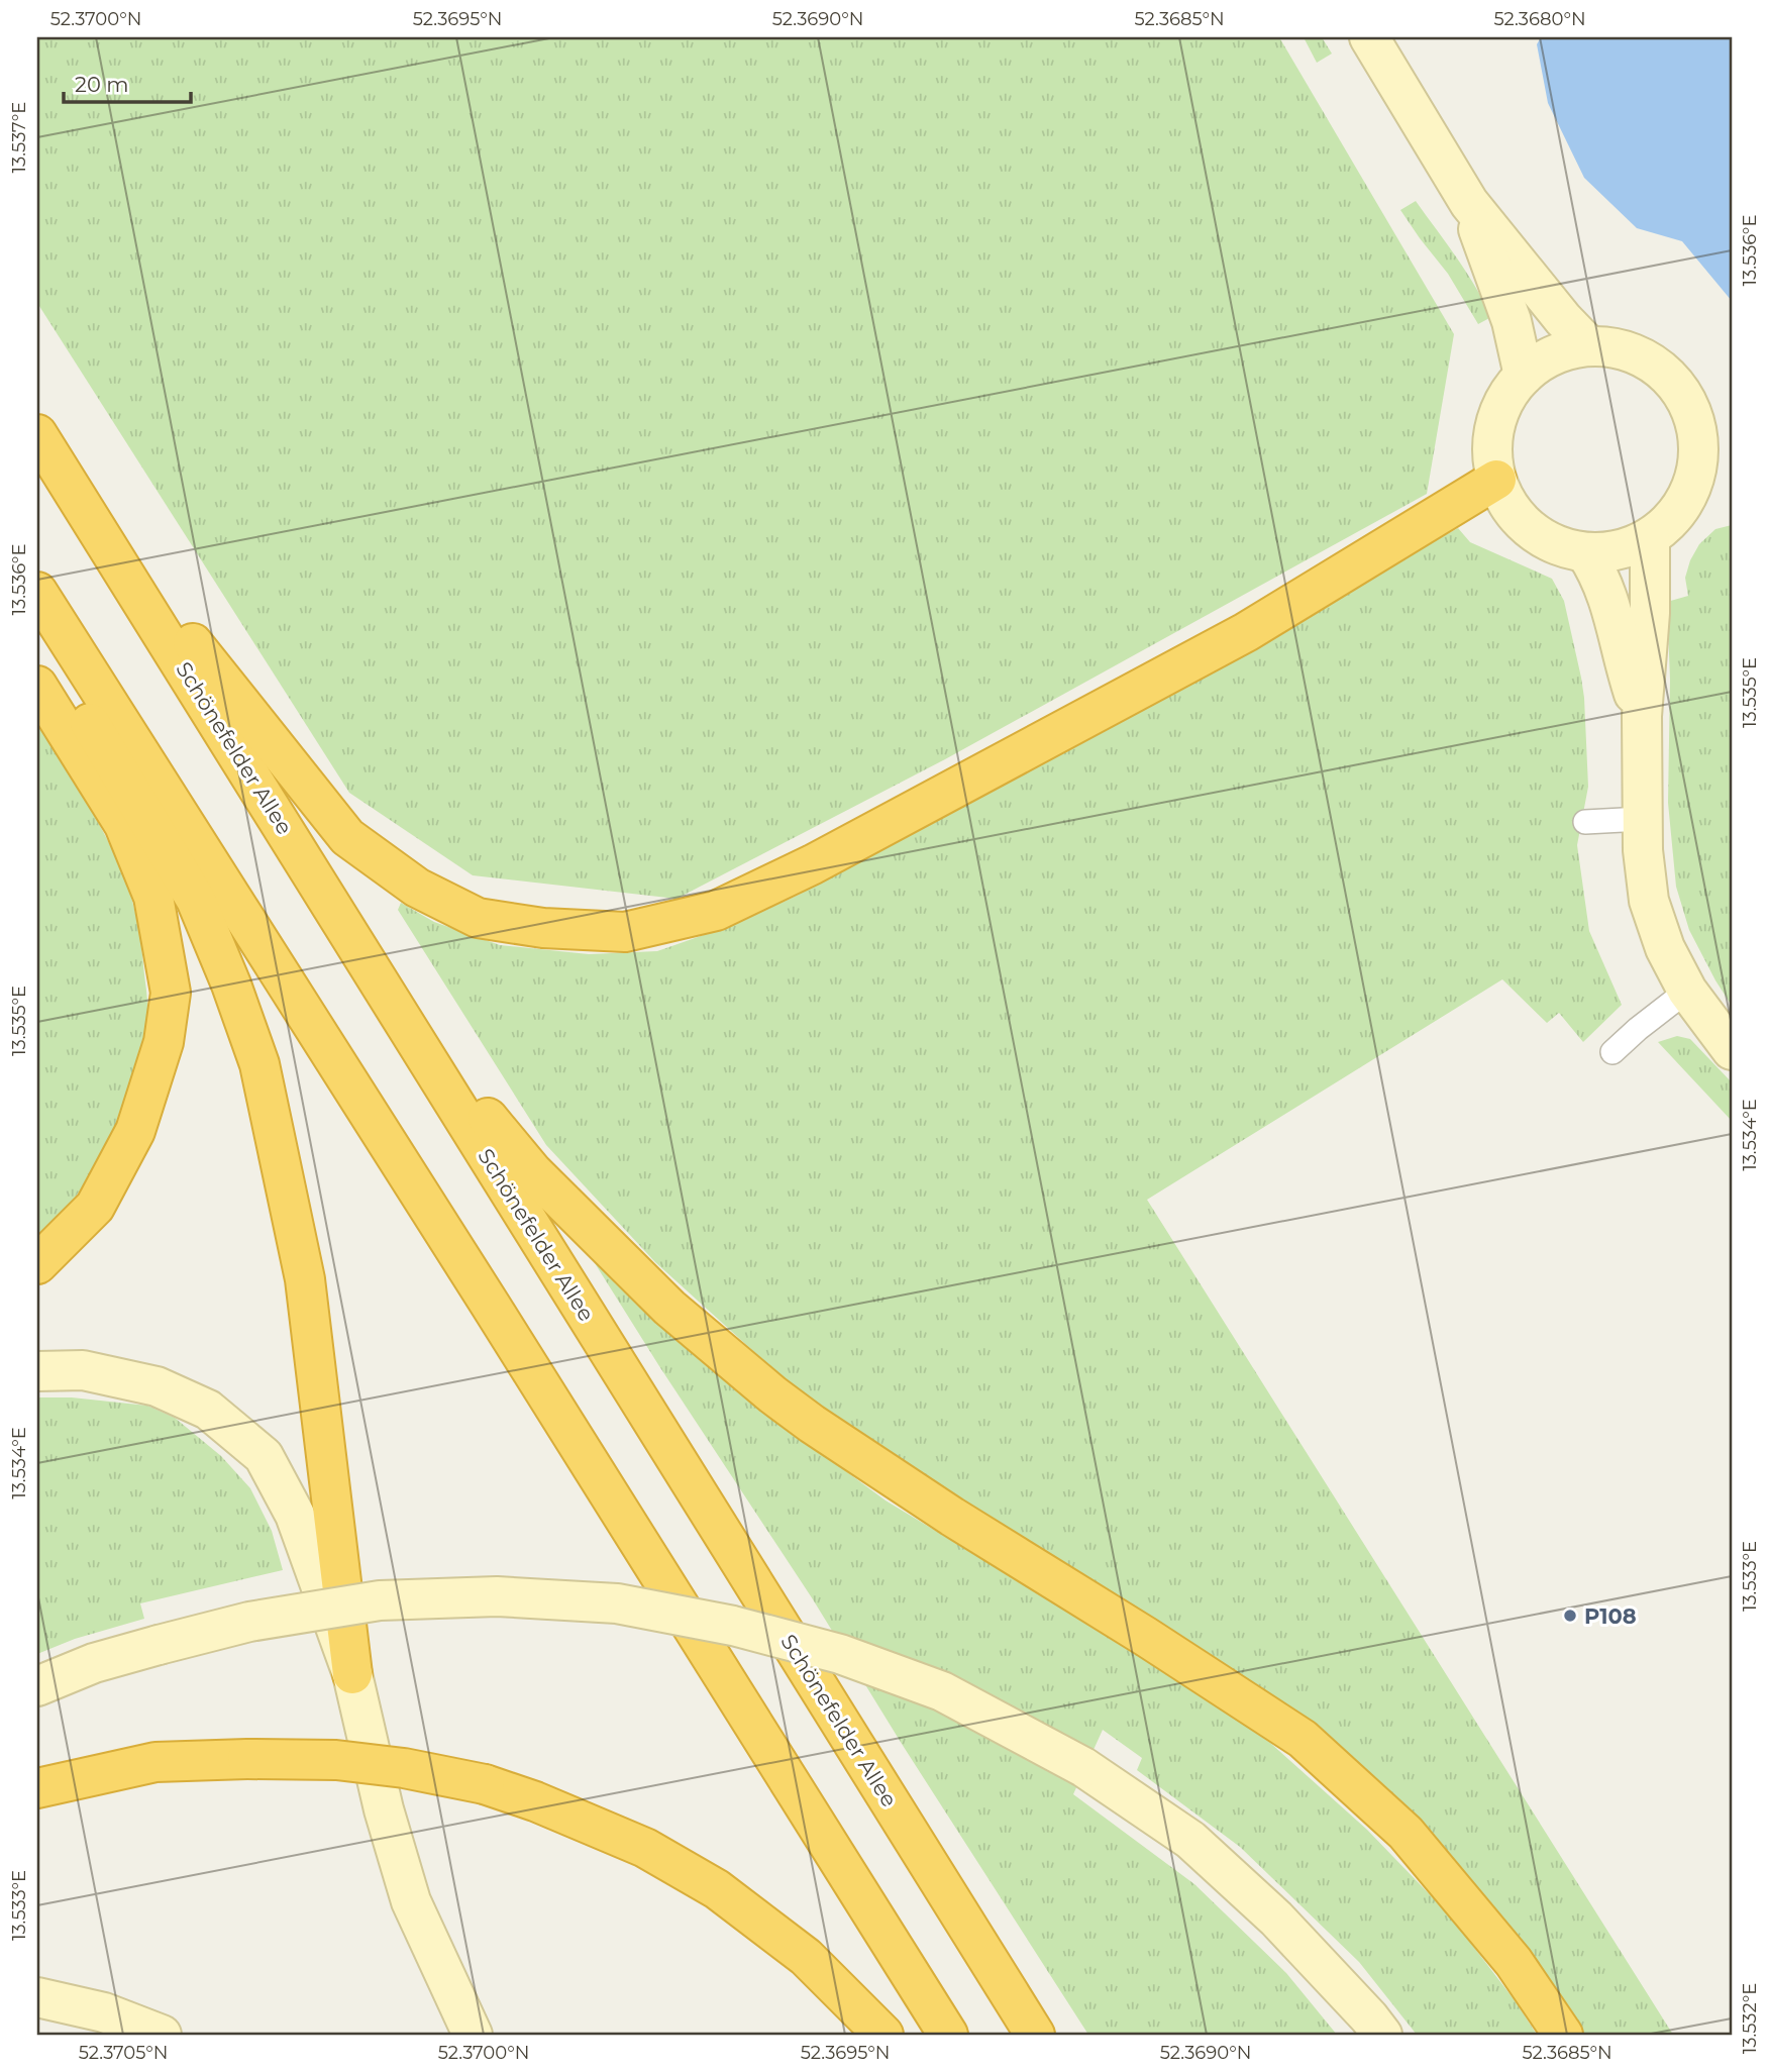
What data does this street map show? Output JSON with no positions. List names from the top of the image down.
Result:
{
  "streets": {
    "highway": ["Schönefelder Allee"]
  },
  "places": ["P108"],
  "scale_bar": "20 m",
  "coordinates": [
    "52.3700°N",
    "52.3695°N",
    "52.3690°N",
    "52.3685°N",
    "52.3680°N",
    "13.537°E",
    "13.536°E",
    "13.535°E",
    "13.534°E",
    "13.533°E",
    "13.532°E",
    "52.3705°N"
  ]
}
